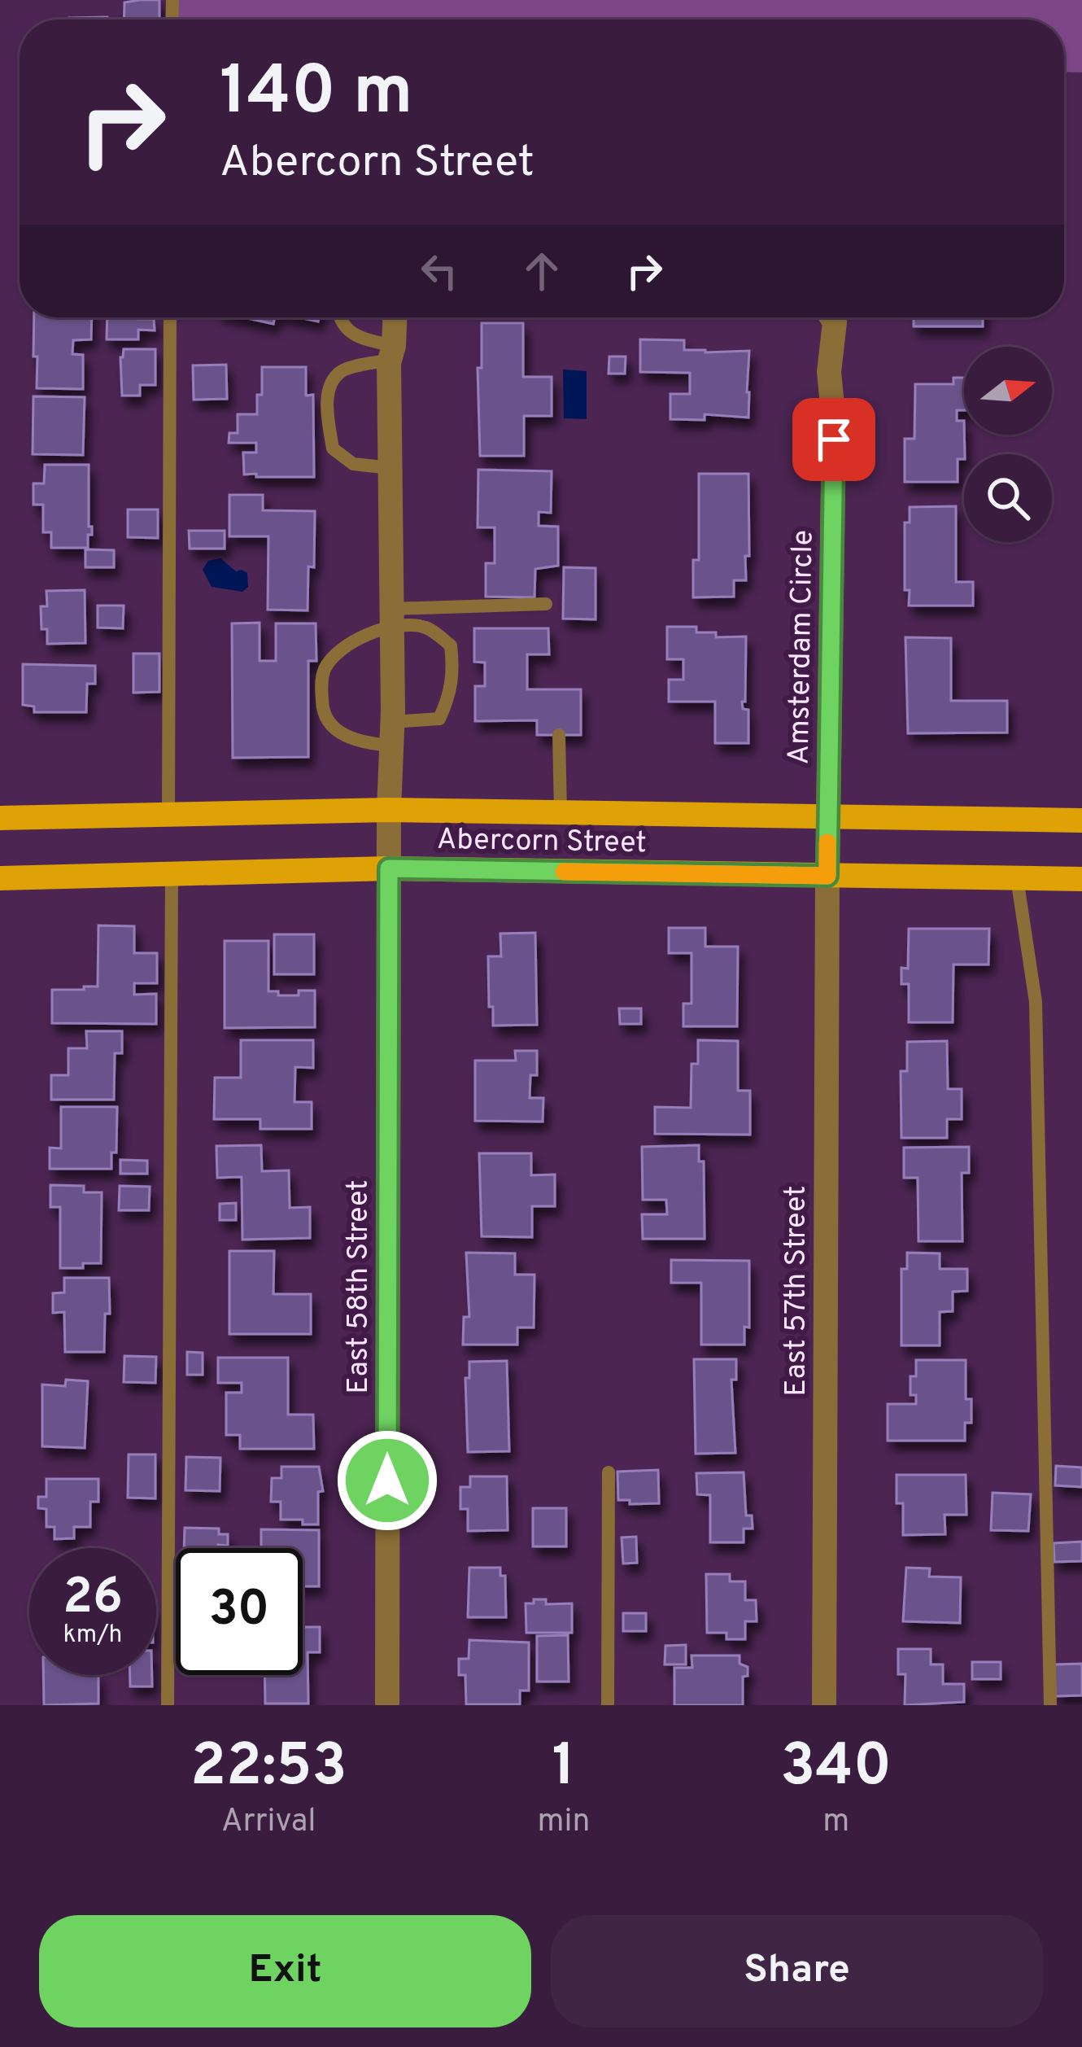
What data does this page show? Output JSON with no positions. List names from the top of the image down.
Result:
{
  "streets": {
    "main road": ["Abercorn Street"],
    "street": ["Amsterdam Circle", "East 58th Street", "East 57th Street"]
  },
  "crossings": [
    ["Amsterdam Circle", "Abercorn Street"],
    ["Amsterdam Circle", "East 57th Street"],
    ["Abercorn Street", "East 58th Street"],
    ["Abercorn Street", "East 57th Street"]
  ],
  "north": "right",
  "page": {
    "turn": ["140 m", "Abercorn Street"],
    "speed": "26 km/h",
    "limit": "30",
    "eta": [
      "22:53",
      "Arrival",
      "1",
      "min",
      "340",
      "m"
    ],
    "buttons": ["Exit", "Share"]
  }
}
